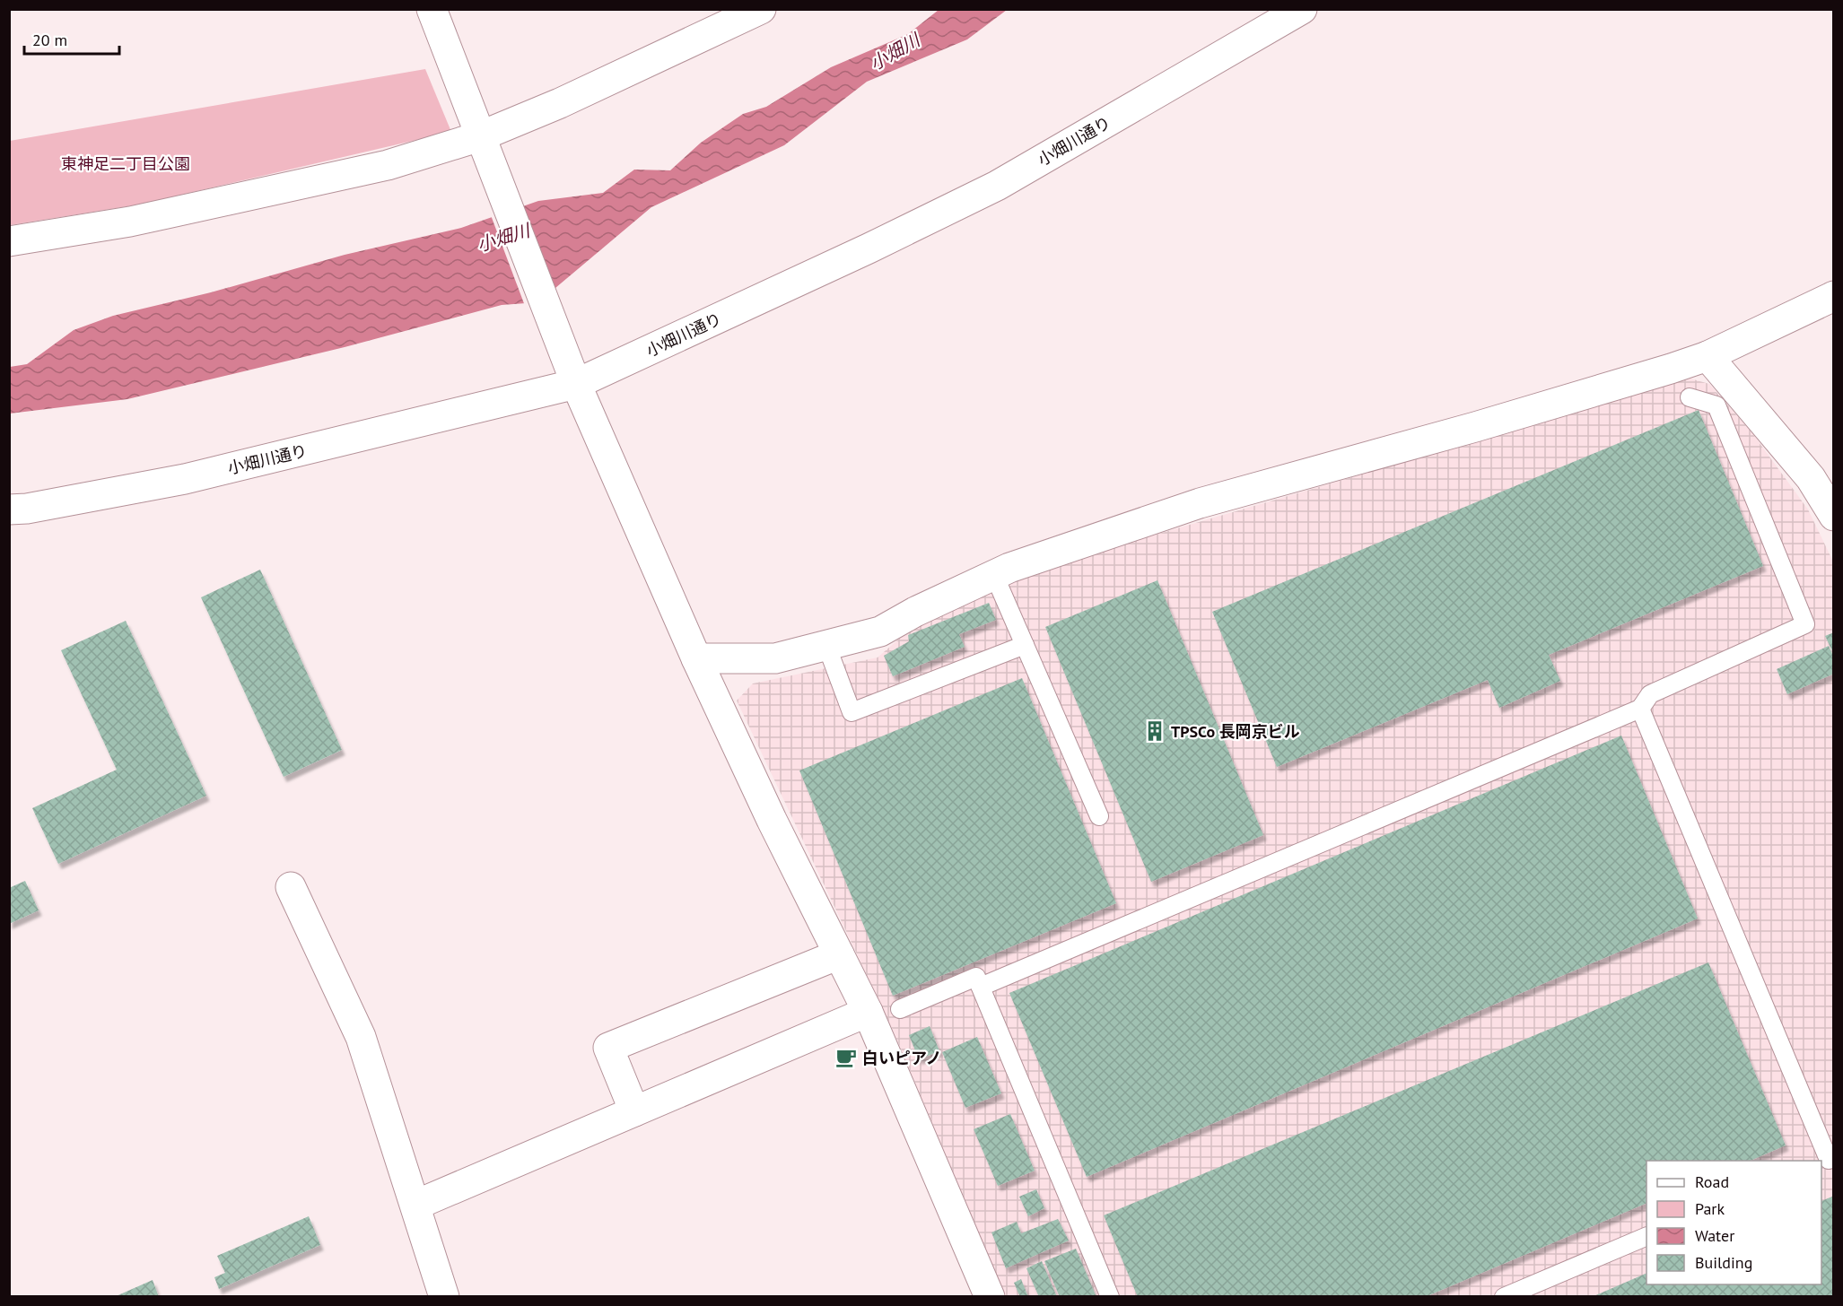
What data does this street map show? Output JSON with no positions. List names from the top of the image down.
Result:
{
  "streets": {
    "street": ["小畑川通り"]
  },
  "water": ["小畑川"],
  "parks": ["東神足二丁目公園"],
  "places": {
    "building": ["TPSCo 長岡京ビル"],
    "cafe": ["白いピアノ"]
  },
  "legend": [
    "Road",
    "Park",
    "Water",
    "Building"
  ],
  "scale_bar": "20 m"
}
